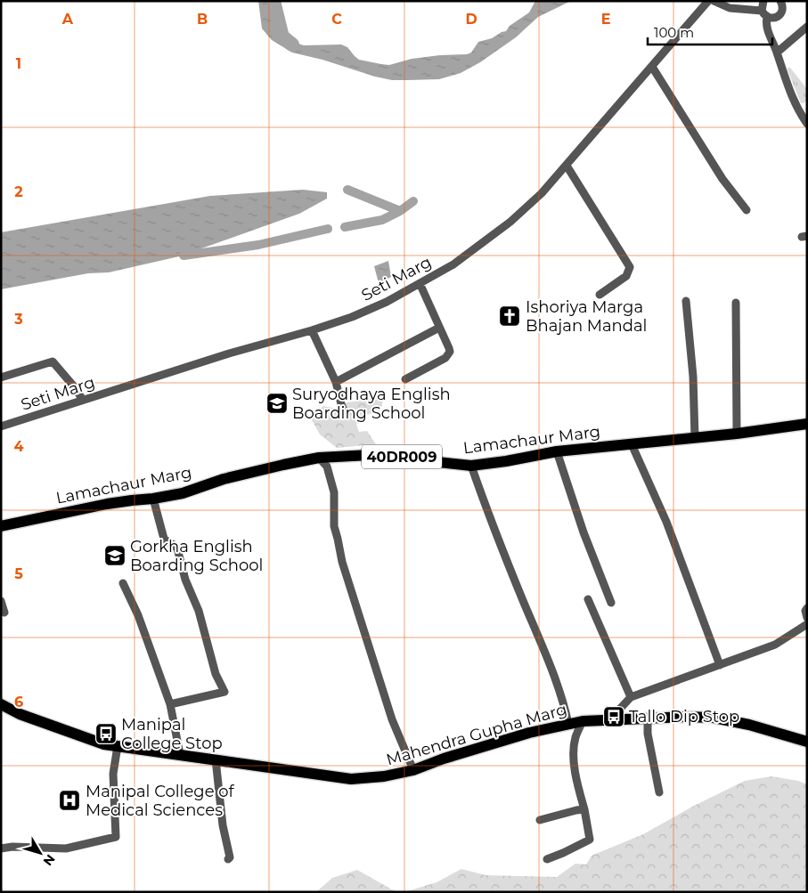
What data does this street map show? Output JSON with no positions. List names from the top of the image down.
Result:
{
  "streets": {
    "main road": ["Lamachaur Marg", "40DR009", "Mahendra Gupha Marg"],
    "street": ["Seti Marg"]
  },
  "places": {
    "church": ["Ishoriya Marga Bhajan Mandal"],
    "school or university": ["Suryodhaya English Boarding School", "Gorkha English Boarding School"],
    "bus stop": ["Tallo Dip Stop", "Manipal College Stop"],
    "hospital": ["Manipal College of Medical Sciences"]
  },
  "scale_bar": "100 m",
  "north": "bottom right",
  "grid": {
    "columns": [
      "A",
      "B",
      "C",
      "D",
      "E"
    ],
    "rows": [
      "1",
      "2",
      "3",
      "4",
      "5",
      "6"
    ]
  }
}
